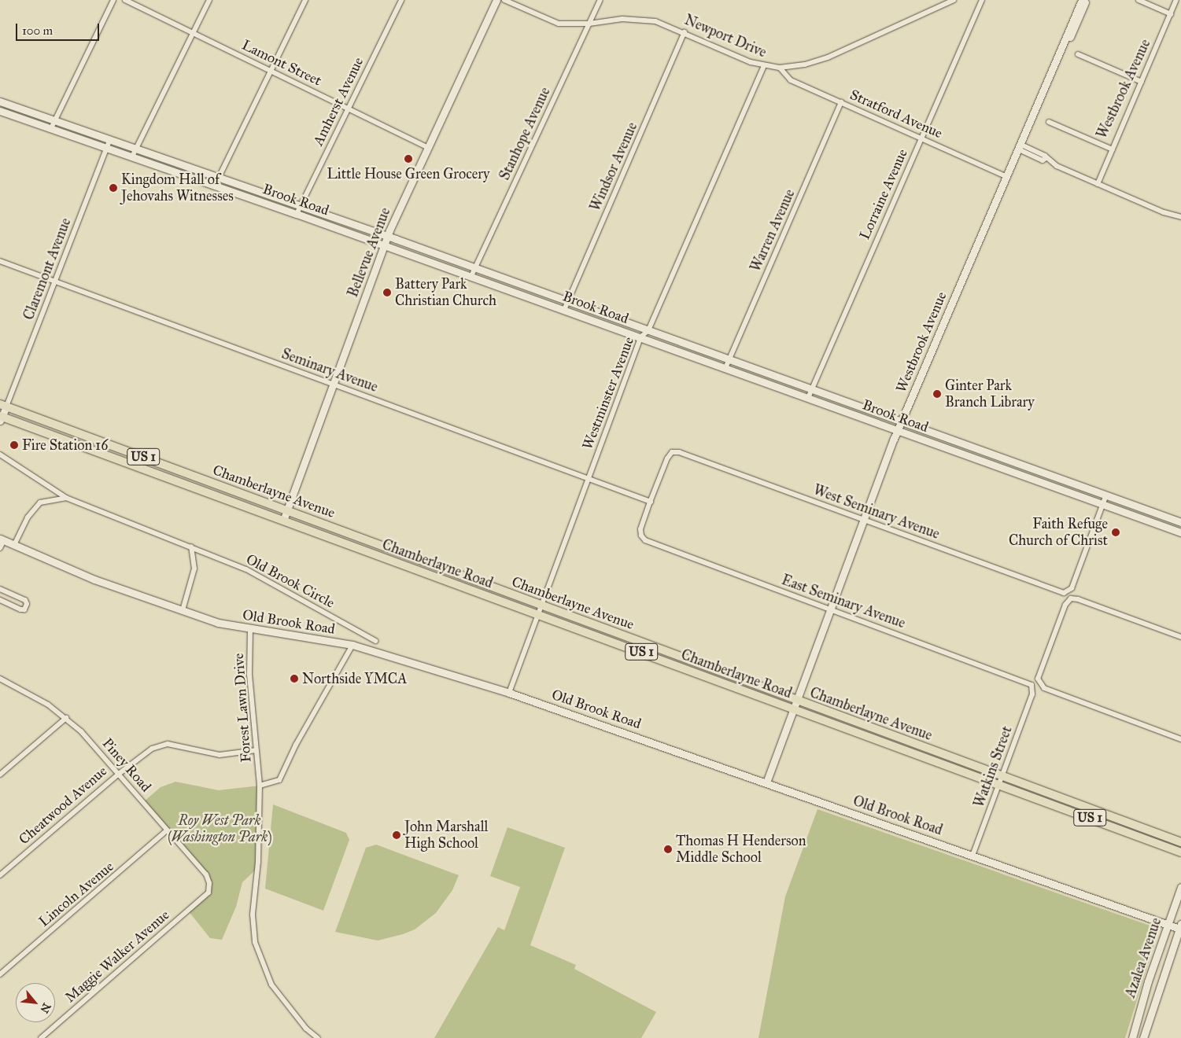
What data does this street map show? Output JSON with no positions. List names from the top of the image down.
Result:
{
  "streets": {
    "main road": [
      "Westbrook Avenue",
      "Brook Road",
      "Bellevue Avenue",
      "US 1",
      "Chamberlayne Avenue",
      "Chamberlayne Road",
      "Old Brook Road",
      "Azalea Avenue"
    ],
    "street": [
      "Newport Drive",
      "Lamont Street",
      "Amherst Avenue",
      "Stratford Avenue",
      "Stanhope Avenue",
      "Windsor Avenue",
      "Lorraine Avenue",
      "Warren Avenue",
      "Claremont Avenue",
      "Seminary Avenue",
      "Westminster Avenue",
      "West Seminary Avenue",
      "Old Brook Circle",
      "East Seminary Avenue",
      "Forest Lawn Drive",
      "Piney Road",
      "Watkins Street",
      "Cheatwood Avenue",
      "Lincoln Avenue",
      "Maggie Walker Avenue"
    ]
  },
  "crossings": [
    ["Newport Drive", "Stratford Avenue"],
    ["Newport Drive", "Stanhope Avenue"],
    ["Newport Drive", "Windsor Avenue"],
    ["Newport Drive", "Westminster Avenue"],
    ["Lamont Street", "Amherst Avenue"],
    ["Lamont Street", "Bellevue Avenue"],
    ["Westbrook Avenue", "Stratford Avenue"],
    ["Westbrook Avenue", "Brook Road"],
    ["Westbrook Avenue", "Chamberlayne Avenue"],
    ["Westbrook Avenue", "West Seminary Avenue"],
    ["Westbrook Avenue", "Chamberlayne Road"],
    ["Westbrook Avenue", "East Seminary Avenue"],
    ["Westbrook Avenue", "Old Brook Road"],
    ["Amherst Avenue", "Brook Road"],
    ["Stratford Avenue", "Lorraine Avenue"],
    ["Stratford Avenue", "Warren Avenue"],
    ["Stanhope Avenue", "Brook Road"],
    ["Windsor Avenue", "Brook Road"],
    ["Lorraine Avenue", "Brook Road"],
    ["Brook Road", "Warren Avenue"],
    ["Brook Road", "Bellevue Avenue"],
    ["Brook Road", "Claremont Avenue"],
    ["Brook Road", "Westminster Avenue"],
    ["Brook Road", "West Seminary Avenue"],
    ["Bellevue Avenue", "Seminary Avenue"],
    ["Bellevue Avenue", "Chamberlayne Avenue"],
    ["Bellevue Avenue", "Chamberlayne Road"],
    ["Claremont Avenue", "Seminary Avenue"],
    ["Claremont Avenue", "Chamberlayne Avenue"],
    ["Seminary Avenue", "Westminster Avenue"],
    ["Seminary Avenue", "West Seminary Avenue"],
    ["Seminary Avenue", "East Seminary Avenue"],
    ["Westminster Avenue", "Chamberlayne Avenue"],
    ["Westminster Avenue", "Chamberlayne Road"],
    ["Westminster Avenue", "Old Brook Road"],
    ["Chamberlayne Avenue", "Chamberlayne Road"],
    ["Chamberlayne Avenue", "Watkins Street"],
    ["West Seminary Avenue", "East Seminary Avenue"],
    ["Chamberlayne Road", "Watkins Street"],
    ["East Seminary Avenue", "Watkins Street"],
    ["Old Brook Road", "Forest Lawn Drive"],
    ["Old Brook Road", "Watkins Street"],
    ["Old Brook Road", "Azalea Avenue"],
    ["Forest Lawn Drive", "Cheatwood Avenue"],
    ["Piney Road", "Cheatwood Avenue"],
    ["Piney Road", "Lincoln Avenue"],
    ["Piney Road", "Maggie Walker Avenue"]
  ],
  "parks": ["Roy West Park (Washington Park)"],
  "places": [
    "Little House Green Grocery",
    "Kingdom Hall of Jehovahs Witnesses",
    "Battery Park Christian Church",
    "Ginter Park Branch Library",
    "Fire Station 16",
    "Faith Refuge Church of Christ",
    "Northside YMCA",
    "John Marshall High School",
    "Thomas H Henderson Middle School"
  ],
  "scale_bar": "100 m",
  "north": "bottom right"
}
